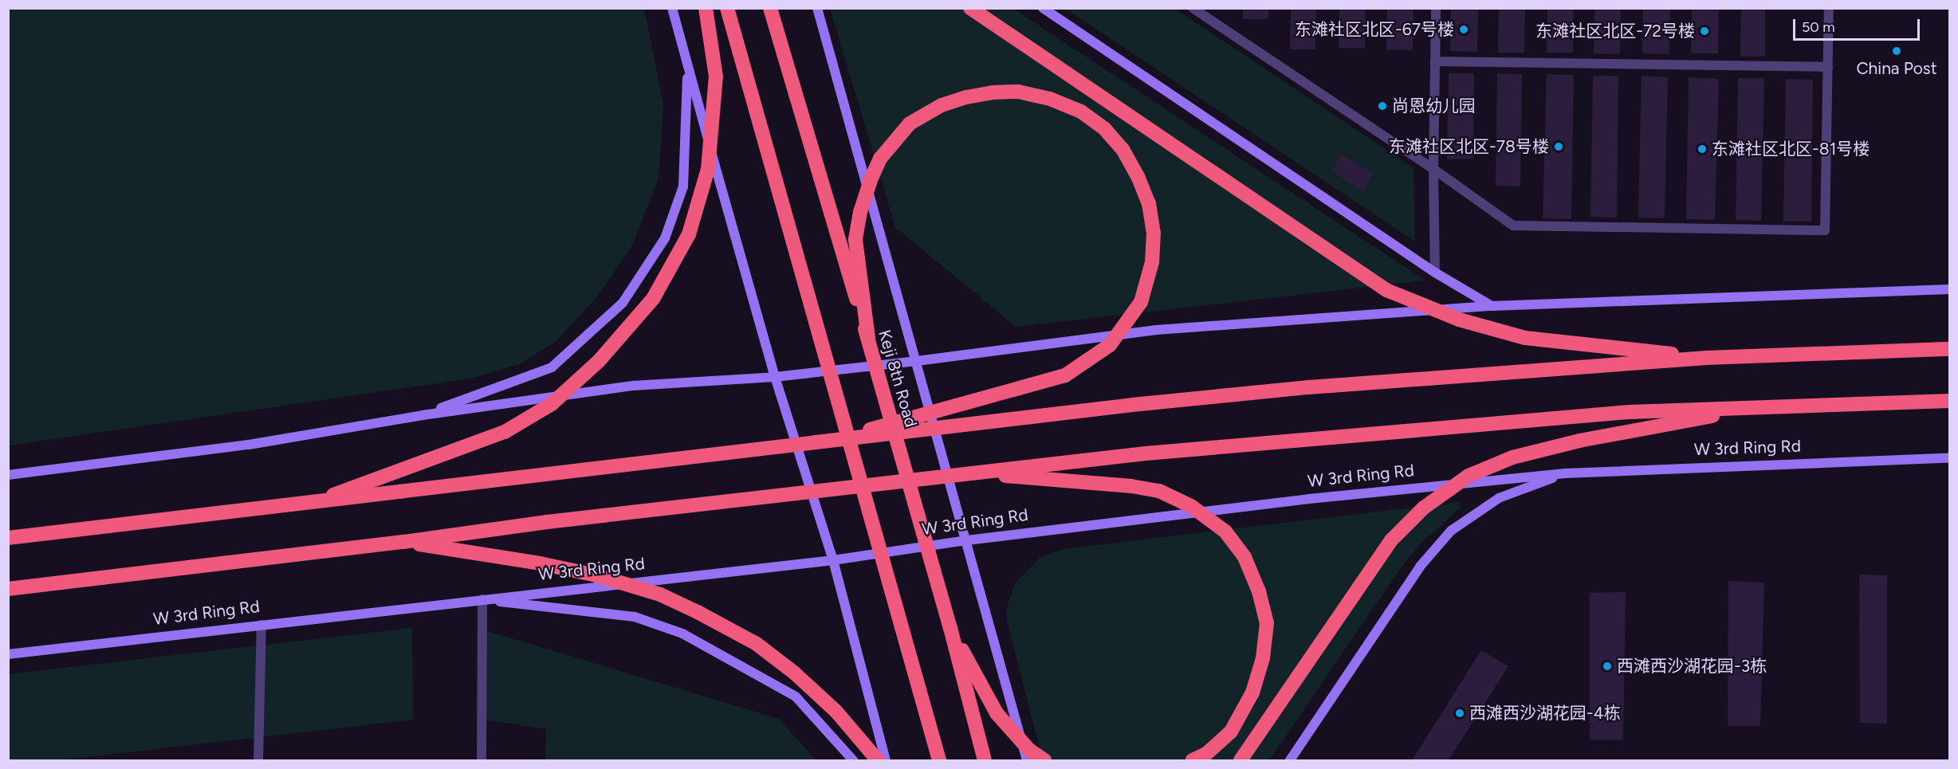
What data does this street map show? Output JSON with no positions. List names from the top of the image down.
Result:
{
  "streets": {
    "highway": ["Keji 8th Road"],
    "main road": ["W 3rd Ring Rd"]
  },
  "crossings": [
    ["Keji 8th Road", "W 3rd Ring Rd"]
  ],
  "places": [
    "东滩社区北区-67号楼",
    "东滩社区北区-72号楼",
    "China Post",
    "尚恩幼儿园",
    "东滩社区北区-78号楼",
    "东滩社区北区-81号楼",
    "西滩西沙湖花园-3栋",
    "西滩西沙湖花园-4栋"
  ],
  "scale_bar": "50 m"
}
